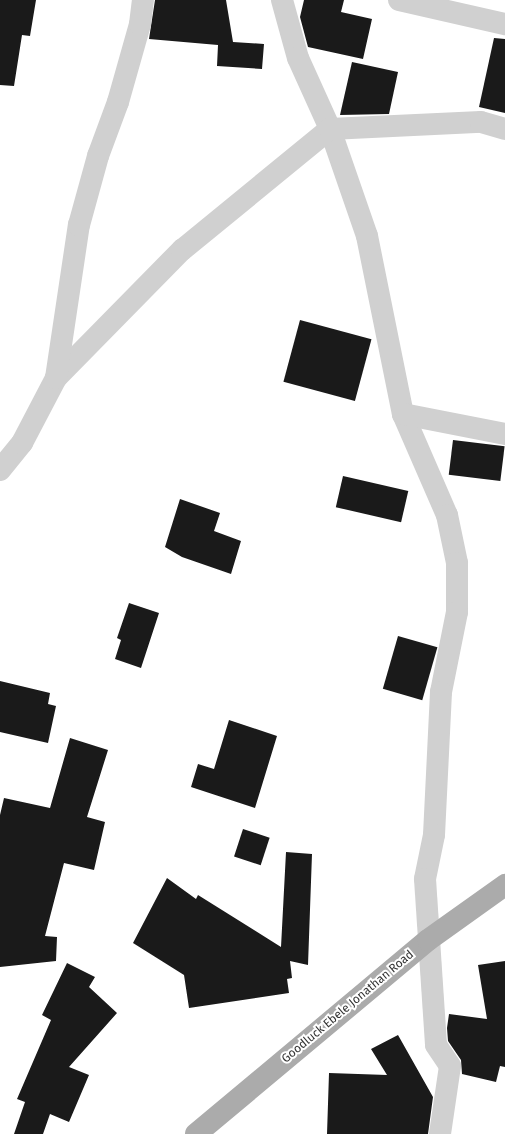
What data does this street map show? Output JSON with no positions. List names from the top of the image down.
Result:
{
  "streets": {
    "main road": ["Goodluck Ebele Jonathan Road"]
  }
}
